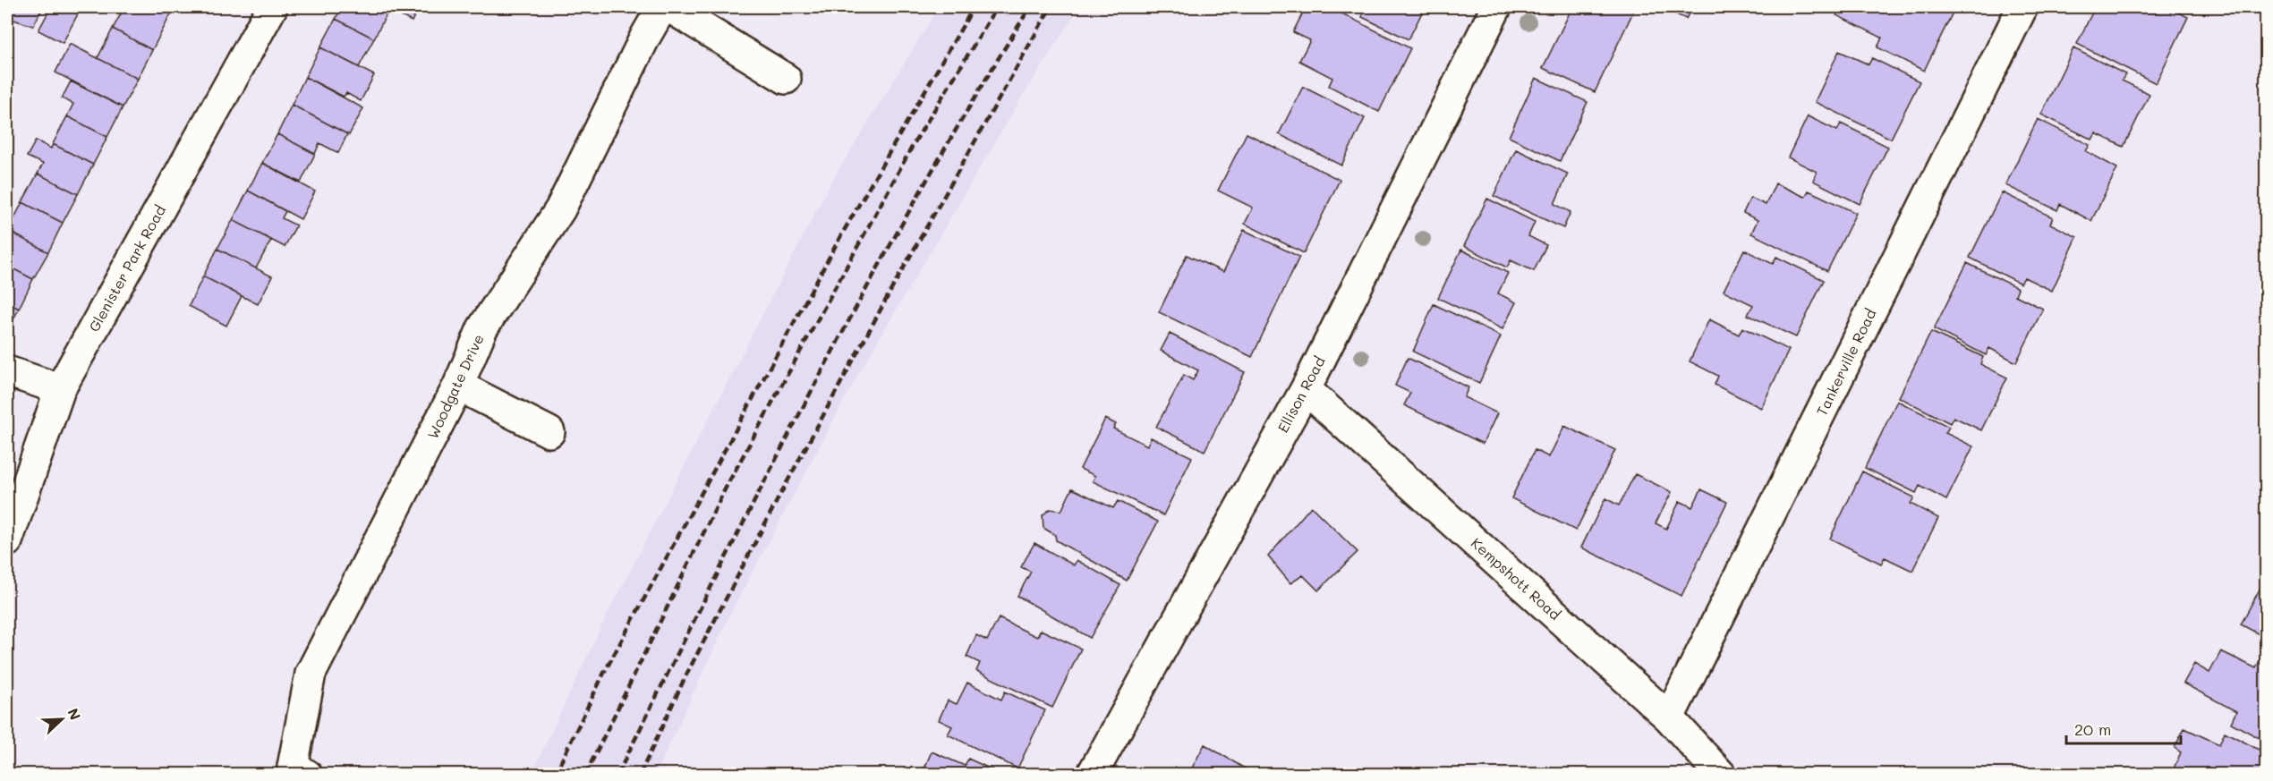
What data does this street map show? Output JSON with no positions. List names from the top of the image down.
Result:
{
  "streets": {
    "street": [
      "Glenister Park Road",
      "Tankerville Road",
      "Woodgate Drive",
      "Ellison Road",
      "Kempshott Road"
    ]
  },
  "crossings": [
    ["Tankerville Road", "Kempshott Road"],
    ["Ellison Road", "Kempshott Road"]
  ],
  "scale_bar": "20 m",
  "north": "top right"
}
